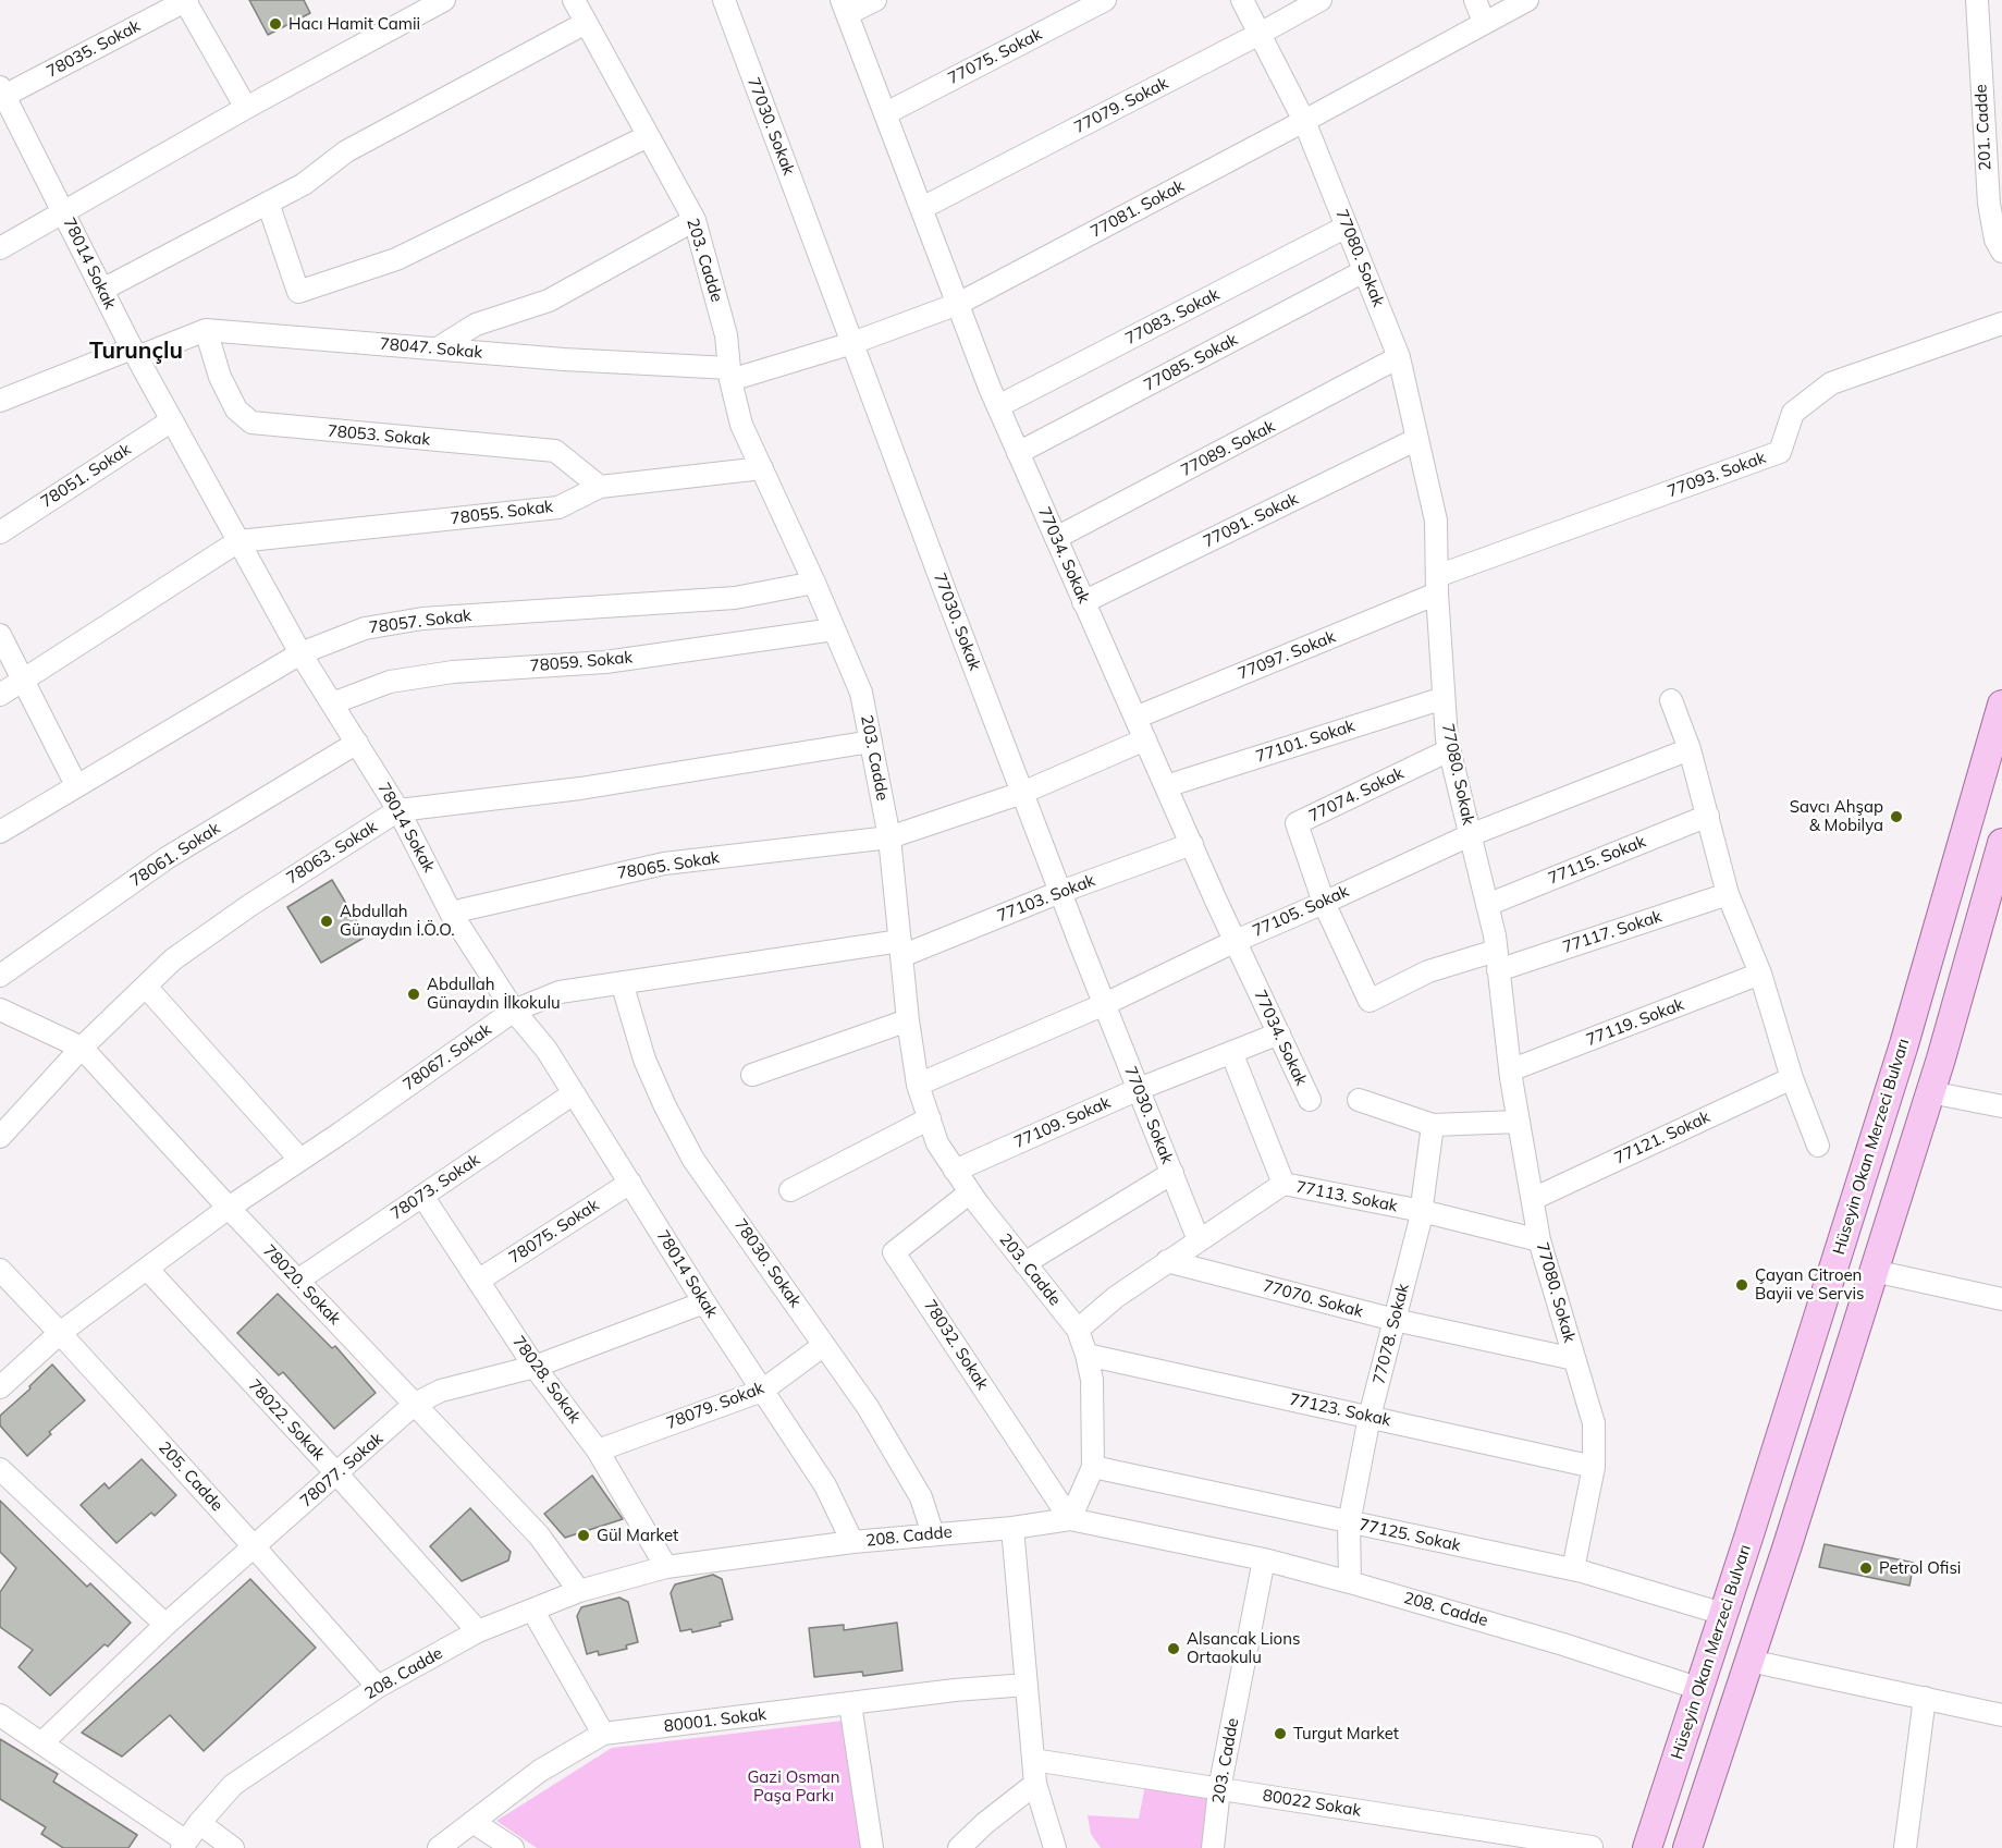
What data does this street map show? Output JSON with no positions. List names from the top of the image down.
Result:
{
  "streets": {
    "main road": ["Hüseyin Okan Merzeci Bulvarı"],
    "street": [
      "78035. Sokak",
      "77075. Sokak",
      "77079. Sokak",
      "77030. Sokak",
      "201. Cadde",
      "77081. Sokak",
      "77080. Sokak",
      "203. Cadde",
      "78014 Sokak",
      "77083. Sokak",
      "78047. Sokak",
      "77085. Sokak",
      "78053. Sokak",
      "77089. Sokak",
      "77093. Sokak",
      "78051. Sokak",
      "78055. Sokak",
      "77091. Sokak",
      "77034. Sokak",
      "78057. Sokak",
      "77097. Sokak",
      "78059. Sokak",
      "77101. Sokak",
      "77074. Sokak",
      "78063. Sokak",
      "78061. Sokak",
      "77115. Sokak",
      "78065. Sokak",
      "77103. Sokak",
      "77105. Sokak",
      "77117. Sokak",
      "77119. Sokak",
      "78067. Sokak",
      "77109. Sokak",
      "77121. Sokak",
      "78073. Sokak",
      "77113. Sokak",
      "78075. Sokak",
      "78030. Sokak",
      "78020. Sokak",
      "77070. Sokak",
      "77078. Sokak",
      "78032. Sokak",
      "78028. Sokak",
      "78079. Sokak",
      "77123. Sokak",
      "78022. Sokak",
      "78077. Sokak",
      "205. Cadde",
      "77125. Sokak",
      "208. Cadde",
      "80001. Sokak",
      "80022 Sokak"
    ]
  },
  "crossings": [
    ["78035. Sokak", "78014 Sokak"],
    ["77075. Sokak", "77034. Sokak"],
    ["77079. Sokak", "77080. Sokak"],
    ["77079. Sokak", "77034. Sokak"],
    ["77030. Sokak", "77081. Sokak"],
    ["77030. Sokak", "77103. Sokak"],
    ["77030. Sokak", "77105. Sokak"],
    ["77030. Sokak", "77109. Sokak"],
    ["77030. Sokak", "77113. Sokak"],
    ["77081. Sokak", "77080. Sokak"],
    ["77081. Sokak", "203. Cadde"],
    ["77081. Sokak", "78047. Sokak"],
    ["77081. Sokak", "77034. Sokak"],
    ["77080. Sokak", "77083. Sokak"],
    ["77080. Sokak", "77085. Sokak"],
    ["77080. Sokak", "77089. Sokak"],
    ["77080. Sokak", "77093. Sokak"],
    ["77080. Sokak", "77091. Sokak"],
    ["77080. Sokak", "77097. Sokak"],
    ["77080. Sokak", "77101. Sokak"],
    ["77080. Sokak", "77074. Sokak"],
    ["77080. Sokak", "77115. Sokak"],
    ["77080. Sokak", "77105. Sokak"],
    ["77080. Sokak", "77117. Sokak"],
    ["77080. Sokak", "77119. Sokak"],
    ["77080. Sokak", "77121. Sokak"],
    ["77080. Sokak", "77113. Sokak"],
    ["77080. Sokak", "77070. Sokak"],
    ["77080. Sokak", "77123. Sokak"],
    ["77080. Sokak", "77125. Sokak"],
    ["203. Cadde", "78047. Sokak"],
    ["203. Cadde", "78055. Sokak"],
    ["203. Cadde", "78057. Sokak"],
    ["203. Cadde", "78059. Sokak"],
    ["203. Cadde", "78063. Sokak"],
    ["203. Cadde", "78065. Sokak"],
    ["203. Cadde", "77103. Sokak"],
    ["203. Cadde", "77105. Sokak"],
    ["203. Cadde", "78067. Sokak"],
    ["203. Cadde", "77109. Sokak"],
    ["203. Cadde", "77113. Sokak"],
    ["203. Cadde", "78032. Sokak"],
    ["203. Cadde", "77123. Sokak"],
    ["203. Cadde", "77125. Sokak"],
    ["203. Cadde", "208. Cadde"],
    ["203. Cadde", "80022 Sokak"],
    ["78014 Sokak", "78047. Sokak"],
    ["78014 Sokak", "78051. Sokak"],
    ["78014 Sokak", "78055. Sokak"],
    ["78014 Sokak", "78057. Sokak"],
    ["78014 Sokak", "78059. Sokak"],
    ["78014 Sokak", "78063. Sokak"],
    ["78014 Sokak", "78061. Sokak"],
    ["78014 Sokak", "78065. Sokak"],
    ["78014 Sokak", "78067. Sokak"],
    ["78014 Sokak", "78073. Sokak"],
    ["78014 Sokak", "78075. Sokak"],
    ["78014 Sokak", "78079. Sokak"],
    ["78014 Sokak", "78077. Sokak"],
    ["78014 Sokak", "208. Cadde"],
    ["77083. Sokak", "77034. Sokak"],
    ["78047. Sokak", "78053. Sokak"],
    ["77085. Sokak", "77034. Sokak"],
    ["78053. Sokak", "78055. Sokak"],
    ["77089. Sokak", "77034. Sokak"],
    ["77093. Sokak", "77097. Sokak"],
    ["77091. Sokak", "77034. Sokak"],
    ["77034. Sokak", "77097. Sokak"],
    ["77034. Sokak", "77101. Sokak"],
    ["77034. Sokak", "77103. Sokak"],
    ["77034. Sokak", "77105. Sokak"],
    ["77034. Sokak", "77109. Sokak"],
    ["77074. Sokak", "77105. Sokak"],
    ["77074. Sokak", "77117. Sokak"],
    ["78063. Sokak", "78020. Sokak"],
    ["77103. Sokak", "78067. Sokak"],
    ["78067. Sokak", "78030. Sokak"],
    ["78067. Sokak", "78020. Sokak"],
    ["78067. Sokak", "78022. Sokak"],
    ["78067. Sokak", "205. Cadde"],
    ["Hüseyin Okan Merzeci Bulvarı", "77125. Sokak"],
    ["Hüseyin Okan Merzeci Bulvarı", "208. Cadde"],
    ["78073. Sokak", "78020. Sokak"],
    ["78073. Sokak", "78028. Sokak"],
    ["77113. Sokak", "77070. Sokak"],
    ["77113. Sokak", "77078. Sokak"],
    ["78075. Sokak", "78028. Sokak"],
    ["78030. Sokak", "78079. Sokak"],
    ["78030. Sokak", "208. Cadde"],
    ["78020. Sokak", "78077. Sokak"],
    ["78020. Sokak", "208. Cadde"],
    ["77070. Sokak", "77078. Sokak"],
    ["77078. Sokak", "77123. Sokak"],
    ["77078. Sokak", "77125. Sokak"],
    ["77078. Sokak", "208. Cadde"],
    ["78032. Sokak", "208. Cadde"],
    ["78028. Sokak", "78079. Sokak"],
    ["78028. Sokak", "78077. Sokak"],
    ["78028. Sokak", "208. Cadde"],
    ["78022. Sokak", "78077. Sokak"],
    ["78022. Sokak", "208. Cadde"],
    ["78077. Sokak", "205. Cadde"],
    ["205. Cadde", "208. Cadde"]
  ],
  "districts": ["Turunçlu"],
  "parks": ["Gazi Osman Paşa Parkı"],
  "places": [
    "Hacı Hamit Camii",
    "Savcı Ahşap & Mobilya",
    "Abdullah Günaydın İ.Ö.O.",
    "Abdullah Günaydın İlkokulu",
    "Çayan Citroen Bayii ve Servis",
    "Gül Market",
    "Petrol Ofisi",
    "Alsancak Lions Ortaokulu",
    "Turgut Market"
  ]
}
